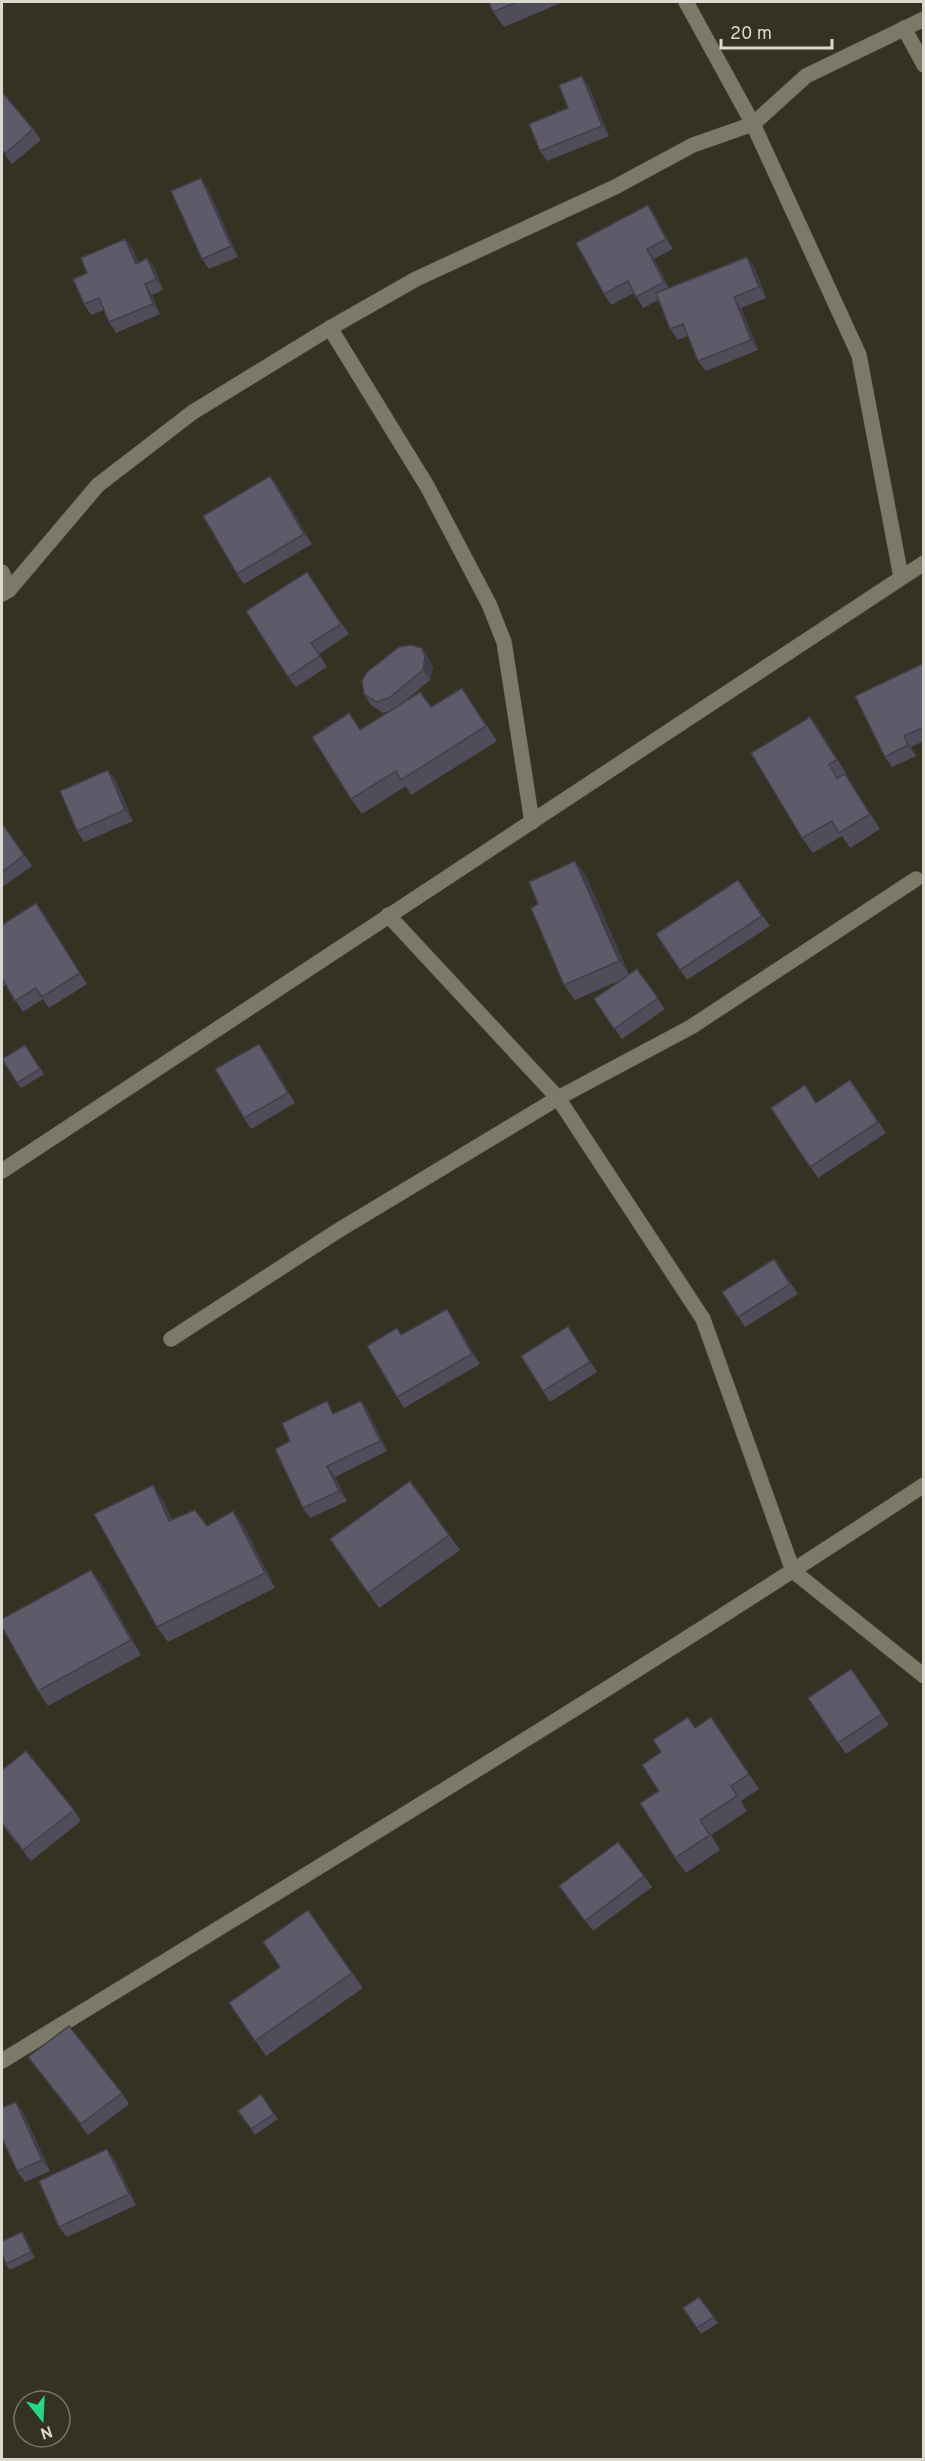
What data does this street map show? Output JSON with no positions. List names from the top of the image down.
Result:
{
  "scale_bar": "20 m",
  "north": "bottom"
}
